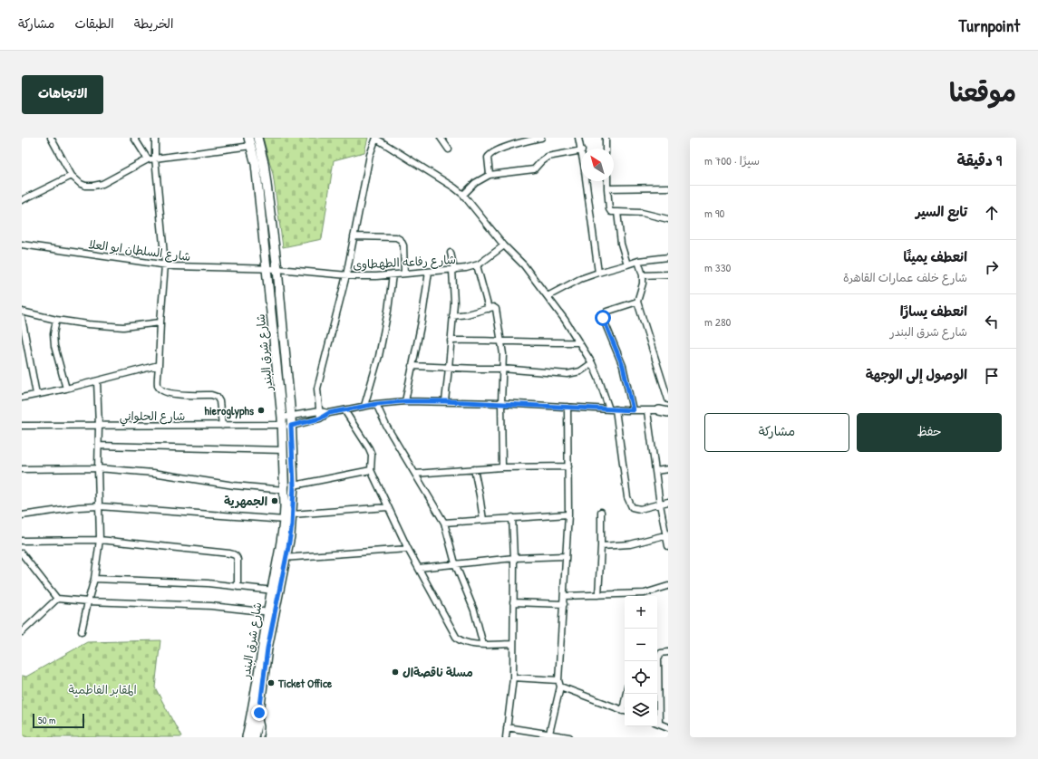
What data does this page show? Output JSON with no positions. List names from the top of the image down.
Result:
{
  "streets": {
    "main road": ["شارع شرق البندر"],
    "street": ["شارع السلطان ابو العلا", "شارع رفاعه الطهطاوى", "شارع الحلواني"]
  },
  "crossings": [
    ["شارع السلطان ابو العلا", "شارع رفاعه الطهطاوى"],
    ["شارع السلطان ابو العلا", "شارع شرق البندر"],
    ["شارع رفاعه الطهطاوى", "شارع شرق البندر"],
    ["شارع شرق البندر", "شارع الحلواني"]
  ],
  "parks": ["المقابر الفاطمية"],
  "places": [
    "hieroglyphs",
    "الجمهرية",
    "مسلة ناقصةال",
    "Ticket Office"
  ],
  "scale_bar": "50 m",
  "north": "top left",
  "page": {
    "header": "Turnpoint",
    "nav": ["الخريطة", "الطبقات", "مشاركة"],
    "title": "موقعنا",
    "buttons": [
      "الاتجاهات",
      ["حفظ", "مشاركة"]
    ],
    "heading": ["9 دقيقة", "سيرًا · 700 m"],
    "list": [
      ["تابع السير", "90 m"],
      ["انعطف يمينًا", "شارع خلف عمارات القاهرة", "330 m"],
      ["انعطف يسارًا", "شارع شرق البندر", "280 m"],
      "الوصول إلى الوجهة"
    ],
    "map_buttons": ["+", "−"],
    "scale": "50 m"
  }
}
